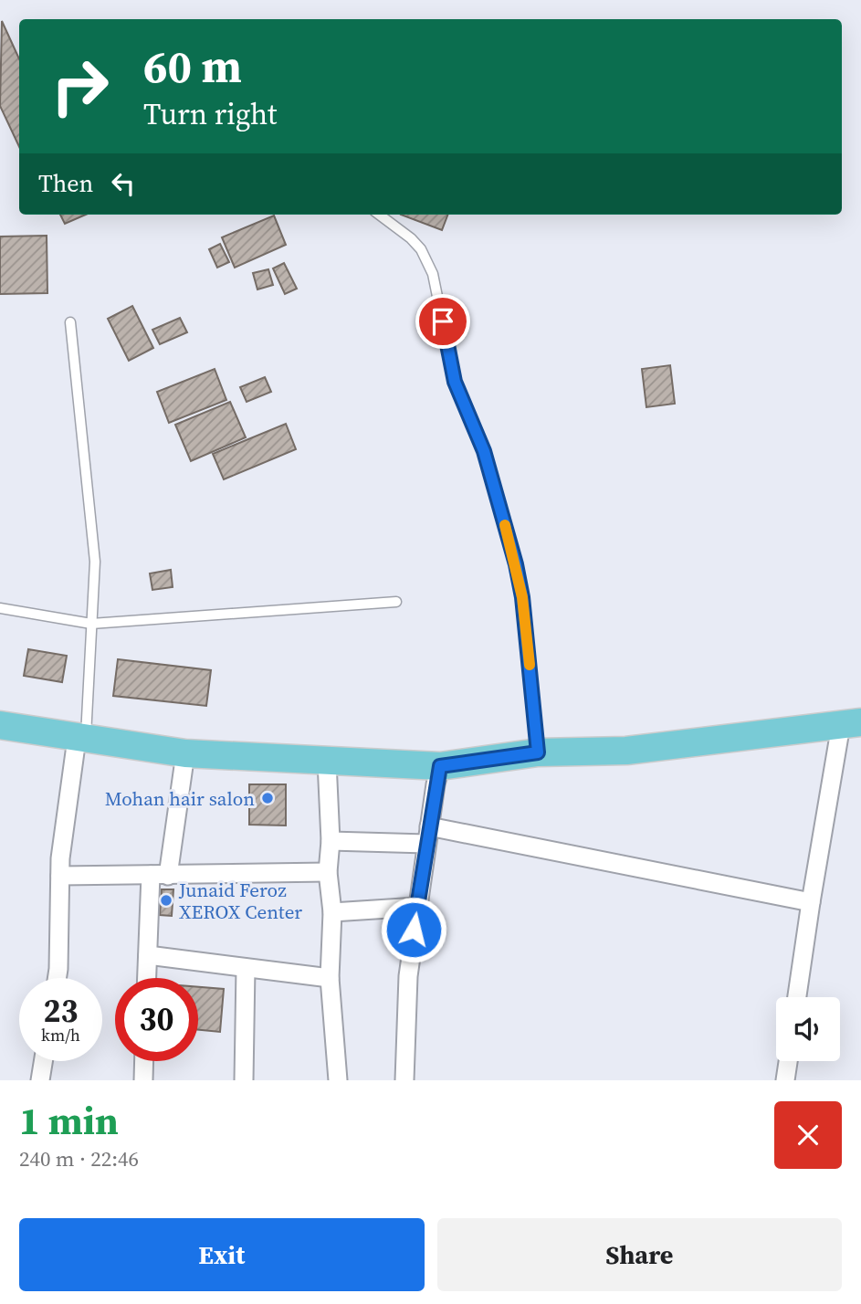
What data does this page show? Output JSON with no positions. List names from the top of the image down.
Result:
{
  "places": ["Mohan hair salon", "Junaid Feroz XEROX Center"],
  "page": {
    "turn": ["60 m", "Turn right"],
    "then": "Then",
    "speed": "23 km/h",
    "limit": "30",
    "heading": ["1 min", "240 m · 22:46"],
    "buttons": ["Exit", "Share"]
  }
}
